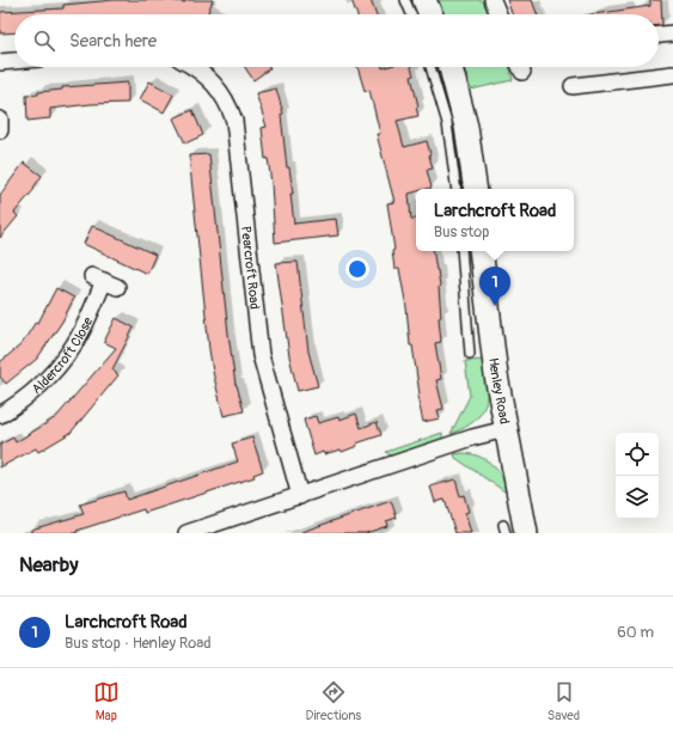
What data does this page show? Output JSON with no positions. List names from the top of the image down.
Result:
{
  "streets": {
    "street": ["Pearcroft Road", "Aldercroft Close", "Henley Road"]
  },
  "page": {
    "search": "Search here",
    "popup": ["Larchcroft Road", "Bus stop"],
    "pins": "1",
    "heading": "Nearby",
    "list": [
      {
        "mark": "1",
        "name": "Larchcroft Road",
        "note": "Bus stop · Henley Road",
        "value": "60 m"
      }
    ],
    "nav": ["Map", "Directions", "Saved"]
  }
}
